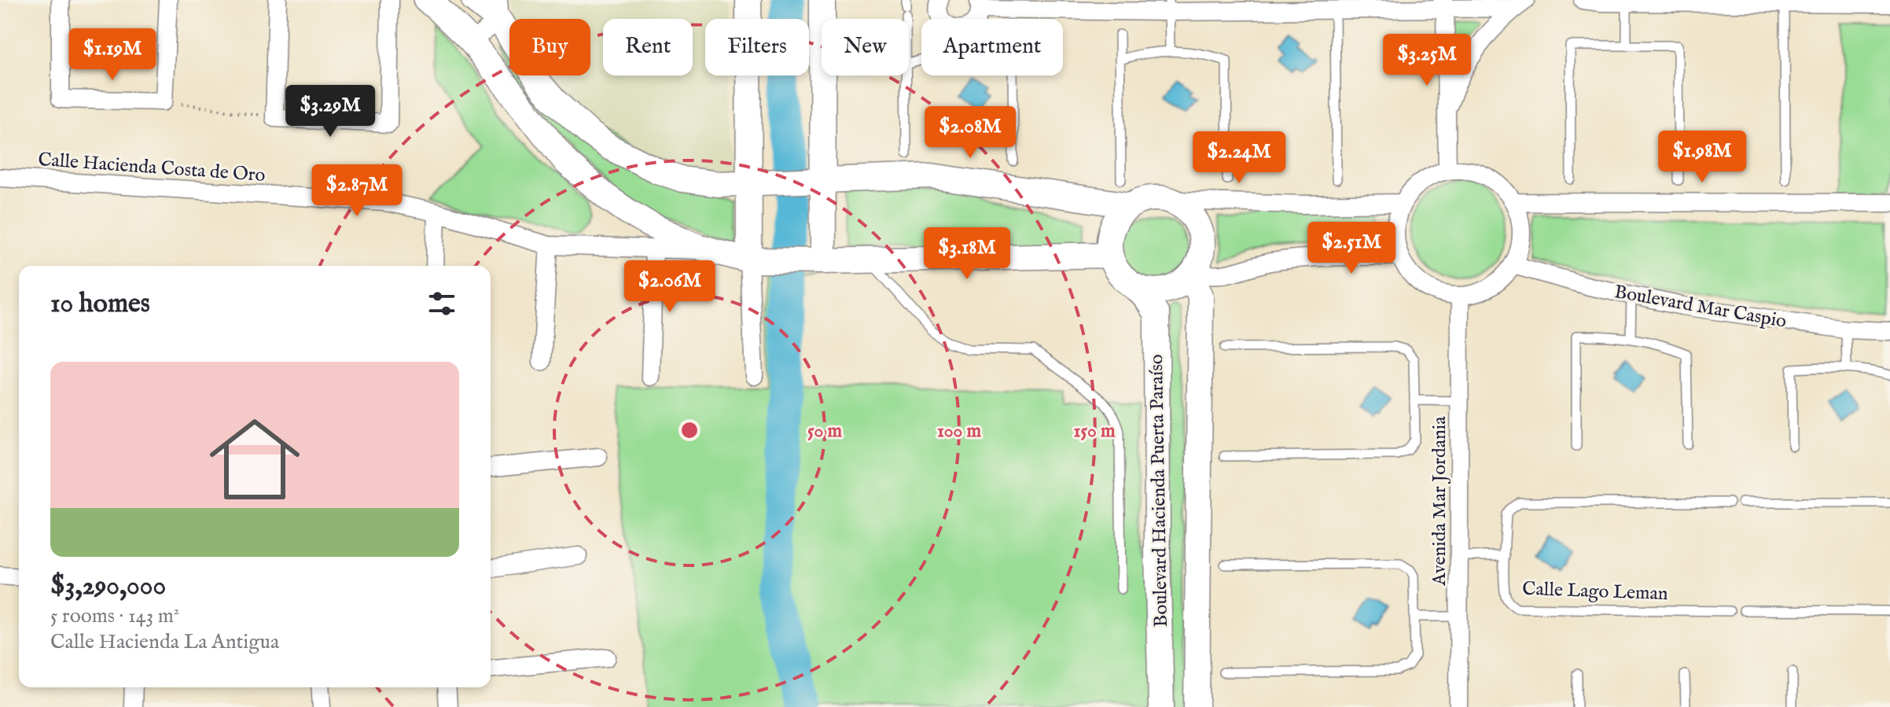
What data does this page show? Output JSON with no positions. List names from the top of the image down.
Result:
{
  "streets": {
    "street": [
      "Calle Hacienda Costa de Oro",
      "Boulevard Mar Caspio",
      "Boulevard Hacienda Puerta Paraíso",
      "Avenida Mar Jordania"
    ],
    "lane": ["Calle Lago Leman"]
  },
  "crossings": [
    ["Boulevard Mar Caspio", "Avenida Mar Jordania"],
    ["Avenida Mar Jordania", "Calle Lago Leman"]
  ],
  "page": {
    "chip": [
      "Buy",
      "Rent",
      "Filters",
      "New",
      "Apartment"
    ],
    "price": [
      "$1.19M",
      "$3.25M",
      "$3.29M",
      "$2.08M",
      "$1.98M",
      "$2.24M",
      "$2.87M",
      "$2.51M",
      "$3.18M",
      "$2.06M"
    ],
    "heading": "10 homes",
    "list": [
      {
        "name": "$3,290,000",
        "note": "5 rooms · 143 m² · Calle Hacienda La Antigua"
      }
    ]
  },
  "rings": ["50 m", "100 m", "150 m"]
}
